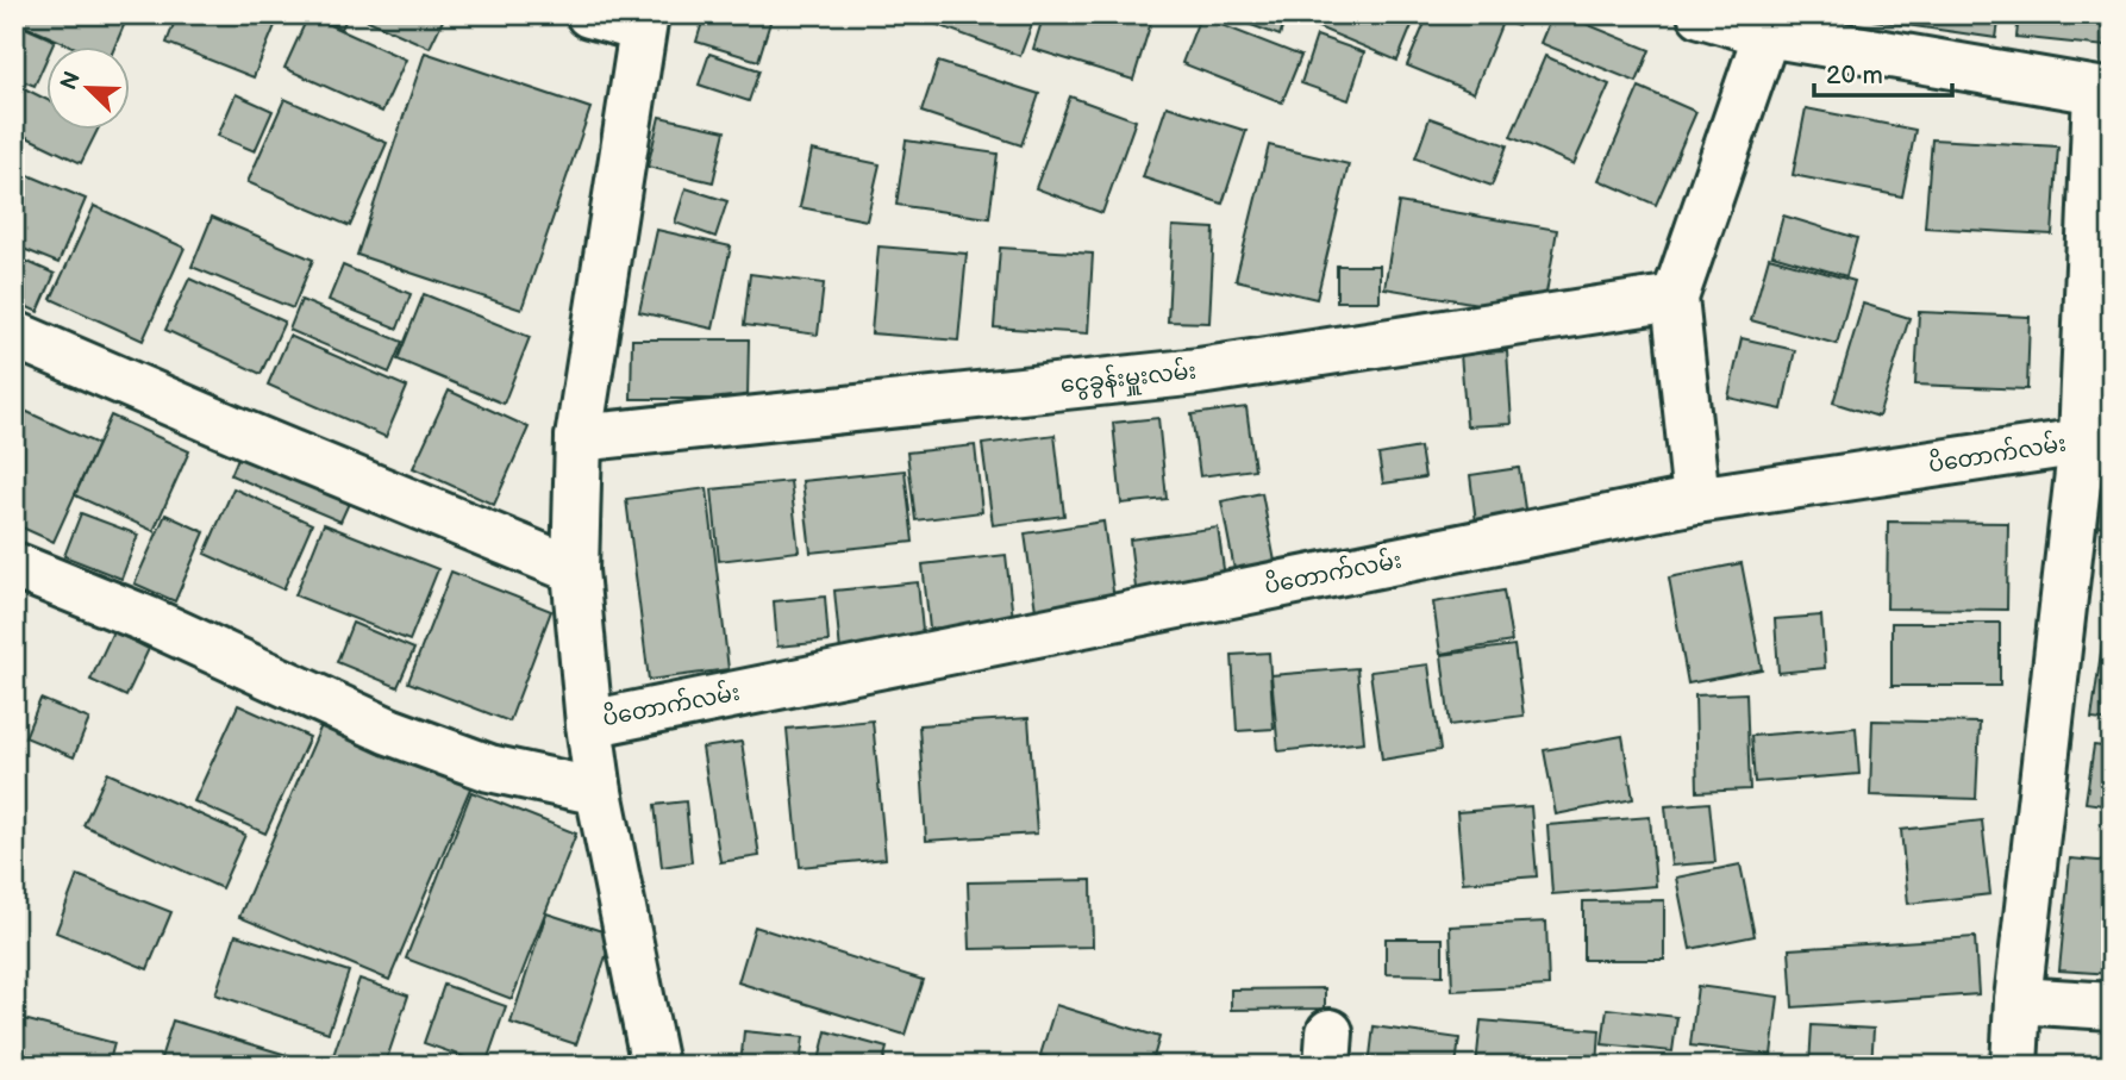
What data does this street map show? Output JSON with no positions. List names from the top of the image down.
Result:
{
  "streets": {
    "street": ["ငွေခွန်းမှူးလမ်း", "ပိတောက်လမ်း"]
  },
  "scale_bar": "20 m",
  "north": "top left"
}
